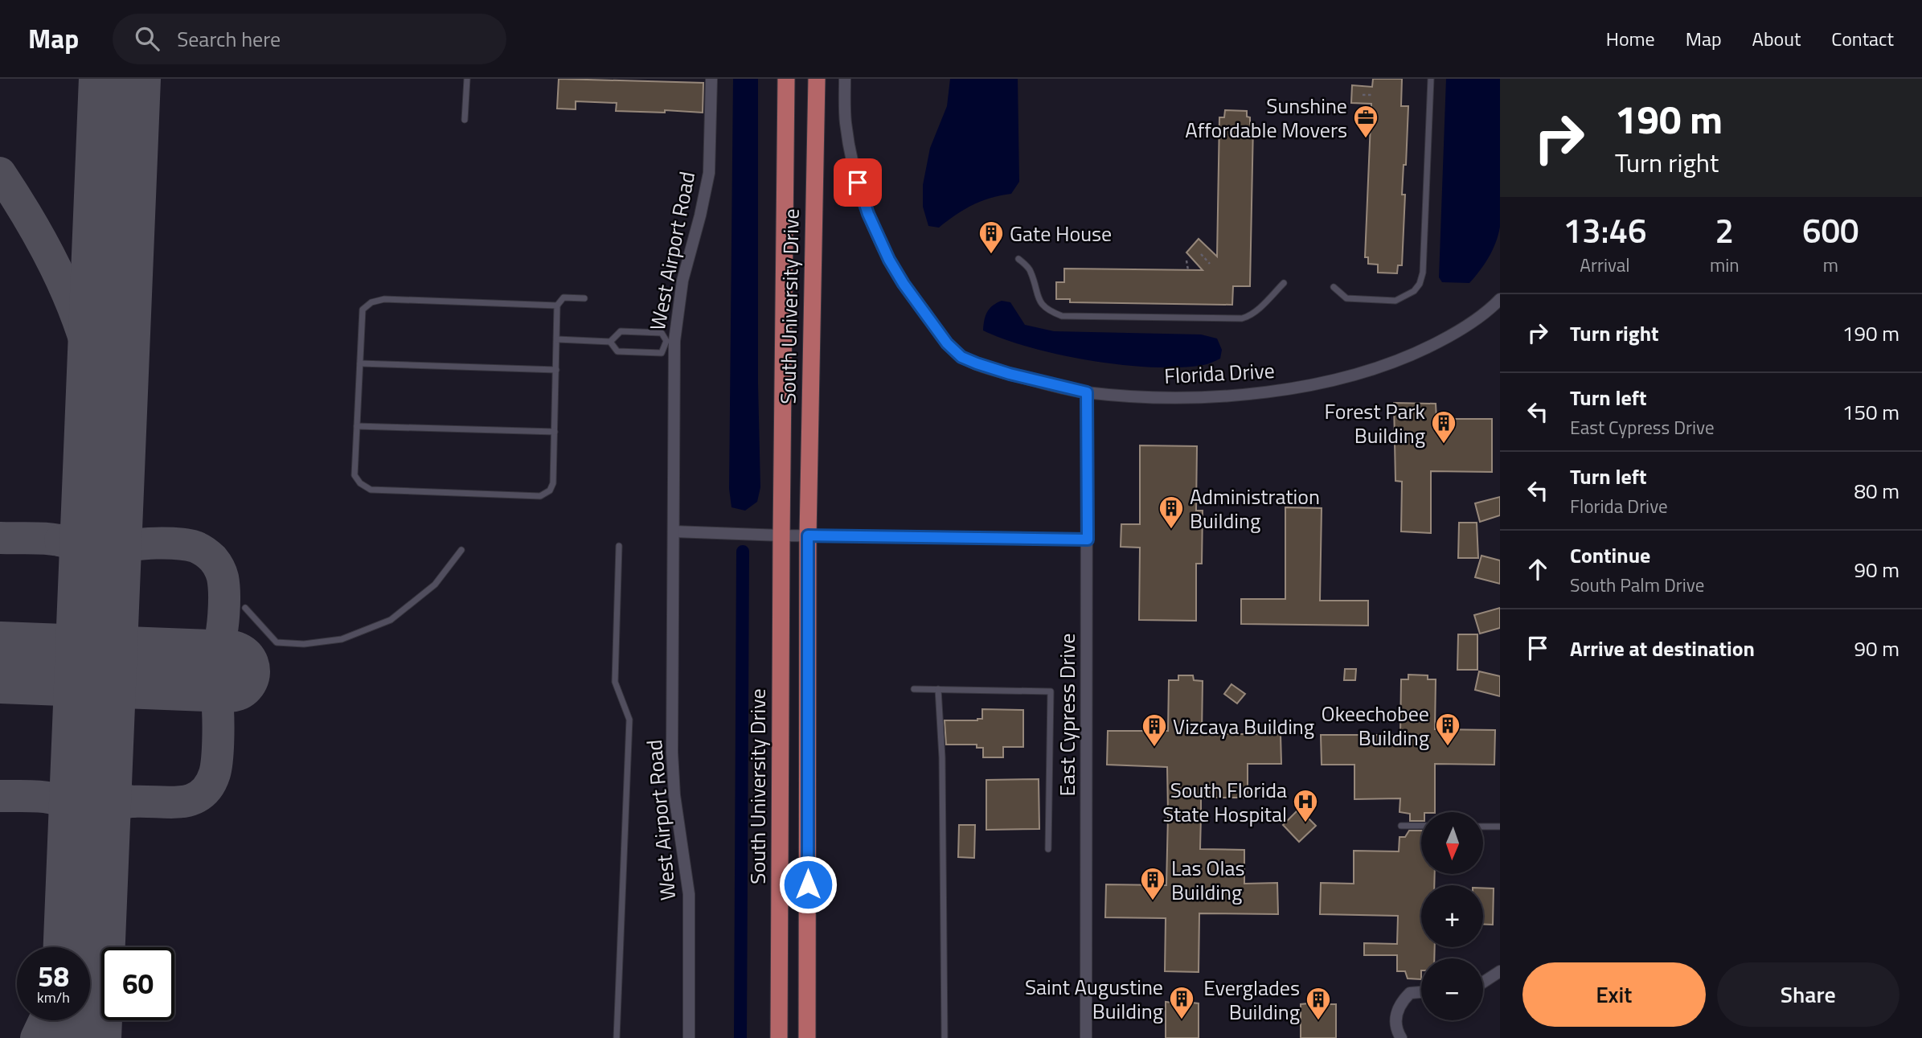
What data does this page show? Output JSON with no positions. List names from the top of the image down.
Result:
{
  "streets": {
    "main road": ["South University Drive"],
    "street": ["West Airport Road", "Florida Drive", "East Cypress Drive"]
  },
  "crossings": [
    ["Florida Drive", "East Cypress Drive"]
  ],
  "places": {
    "office": ["Sunshine Affordable Movers"],
    "building": [
      "Gate House",
      "Forest Park Building",
      "Administration Building",
      "Okeechobee Building",
      "Vizcaya Building",
      "Las Olas Building",
      "Saint Augustine Building",
      "Everglades Building"
    ],
    "hospital": ["South Florida State Hospital"]
  },
  "north": "bottom",
  "page": {
    "header": "Map",
    "search": "Search here",
    "nav": [
      "Home",
      "Map",
      "About",
      "Contact"
    ],
    "turn": ["190 m", "Turn right"],
    "eta": [
      "13:46",
      "Arrival",
      "2",
      "min",
      "600",
      "m"
    ],
    "list": [
      {
        "name": "Turn right",
        "value": "190 m"
      },
      {
        "name": "Turn left",
        "note": "East Cypress Drive",
        "value": "150 m"
      },
      {
        "name": "Turn left",
        "note": "Florida Drive",
        "value": "80 m"
      },
      {
        "name": "Continue",
        "note": "South Palm Drive",
        "value": "90 m"
      },
      {
        "name": "Arrive at destination",
        "value": "90 m"
      }
    ],
    "map_buttons": ["+", "−"],
    "speed": "58 km/h",
    "limit": "60",
    "buttons": ["Exit", "Share"]
  }
}
